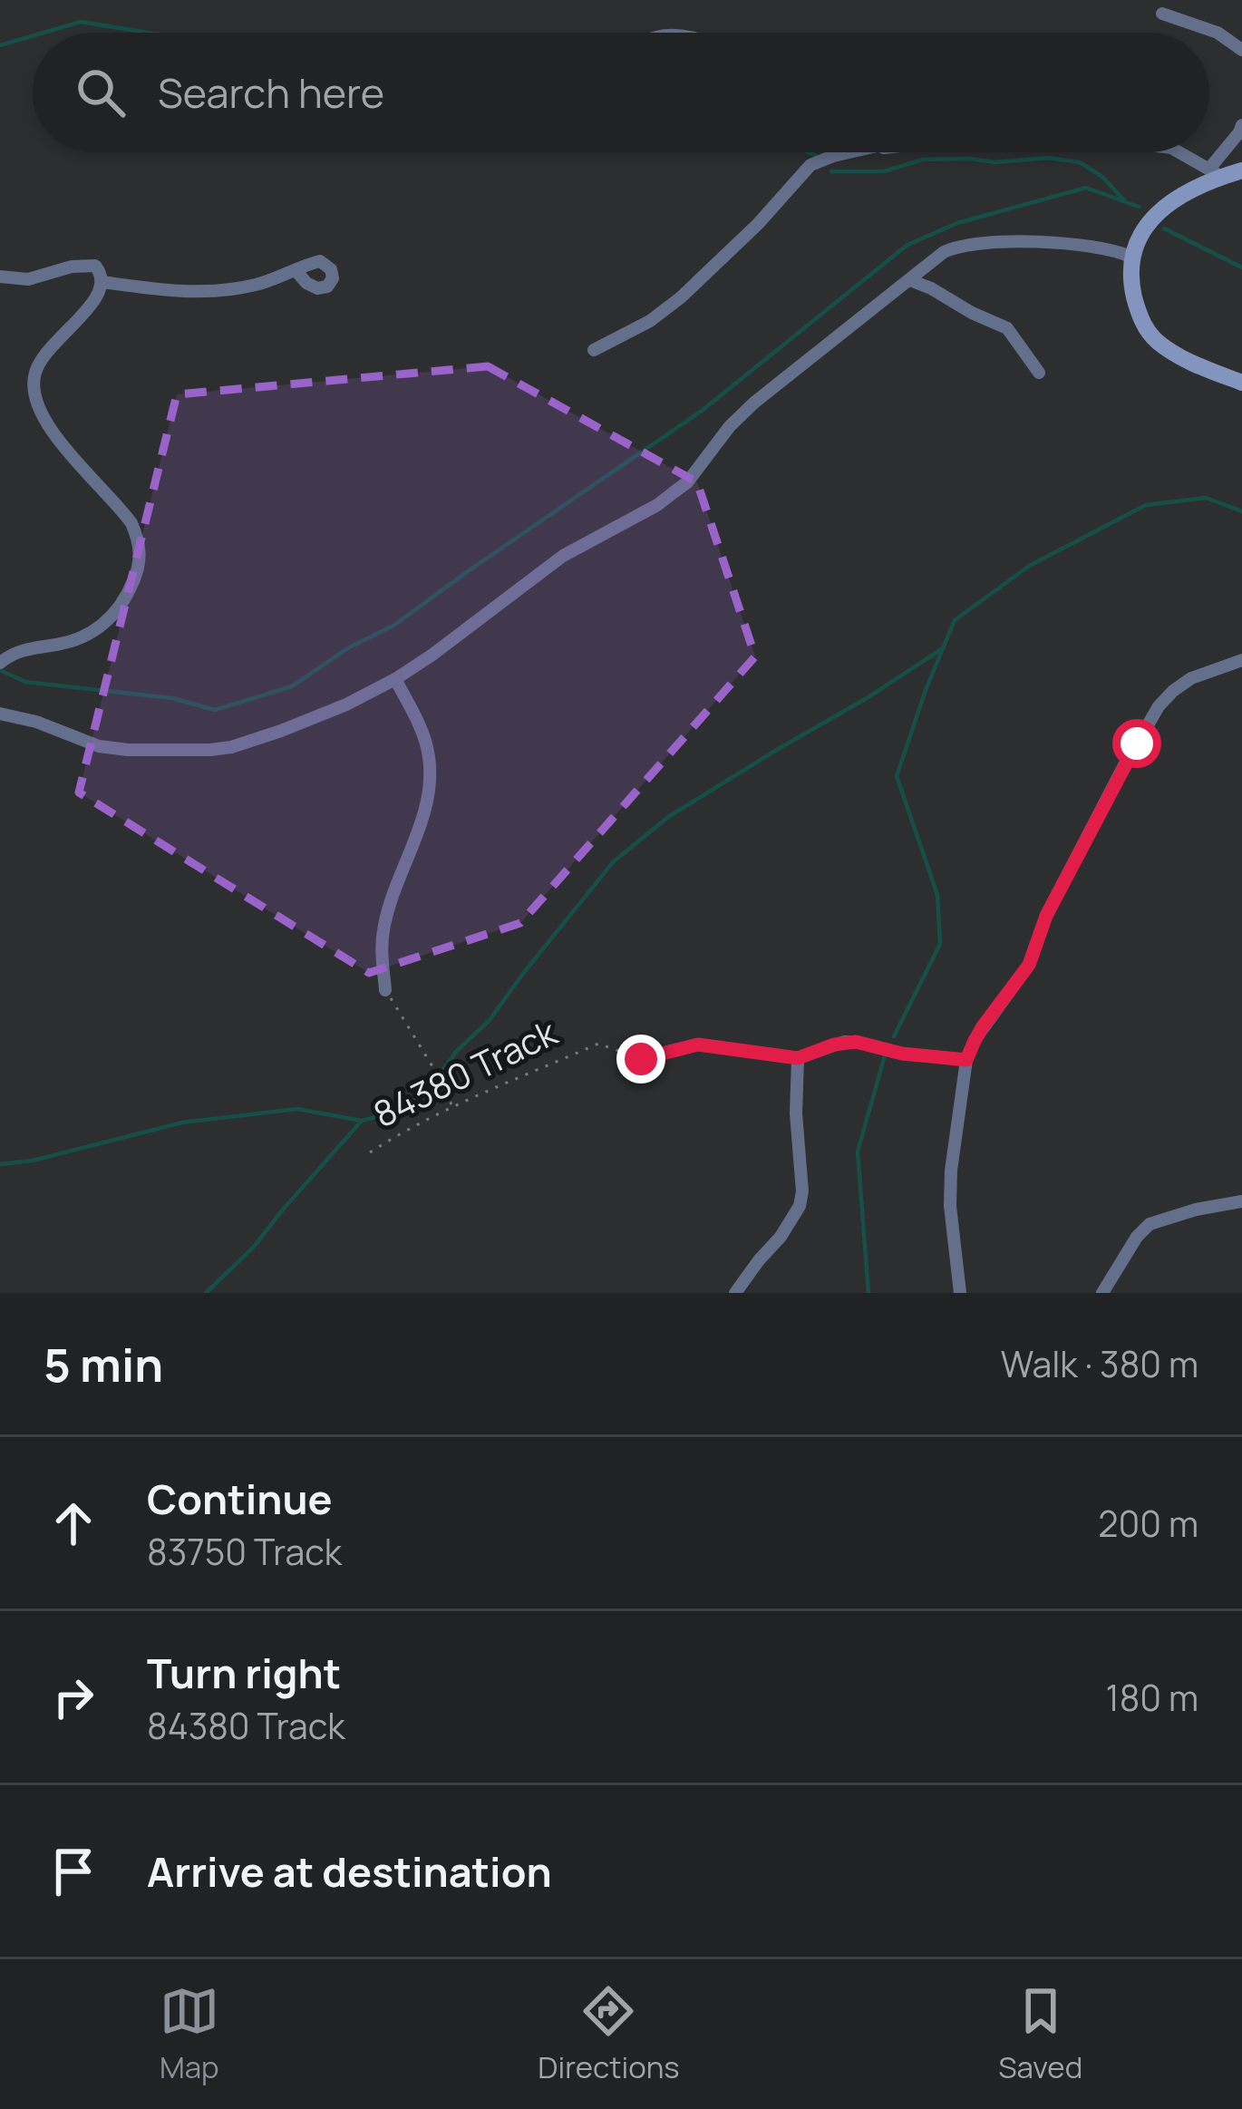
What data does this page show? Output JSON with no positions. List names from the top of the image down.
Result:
{
  "streets": {
    "path": ["84380 Track"]
  },
  "page": {
    "search": "Search here",
    "heading": ["5 min", "Walk · 380 m"],
    "list": [
      ["Continue", "83750 Track", "200 m"],
      ["Turn right", "84380 Track", "180 m"],
      "Arrive at destination"
    ],
    "nav": ["Map", "Directions", "Saved"]
  }
}
